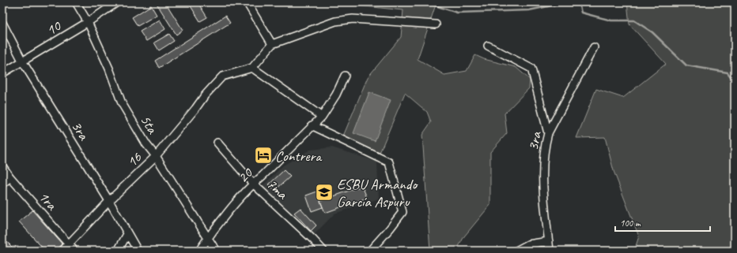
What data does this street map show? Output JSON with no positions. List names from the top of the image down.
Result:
{
  "streets": {
    "street": [
      "10",
      "5ta",
      "3ra",
      "16",
      "20",
      "7ma",
      "1ra"
    ]
  },
  "crossings": [
    ["10", "5ta"],
    ["10", "3ra"],
    ["5ta", "16"],
    ["5ta", "20"],
    ["3ra", "16"],
    ["16", "1ra"],
    ["20", "7ma"]
  ],
  "places": {
    "hotel": ["Contrera"],
    "school or university": ["ESBU Armando García Aspuru"]
  },
  "scale_bar": "100 m"
}
